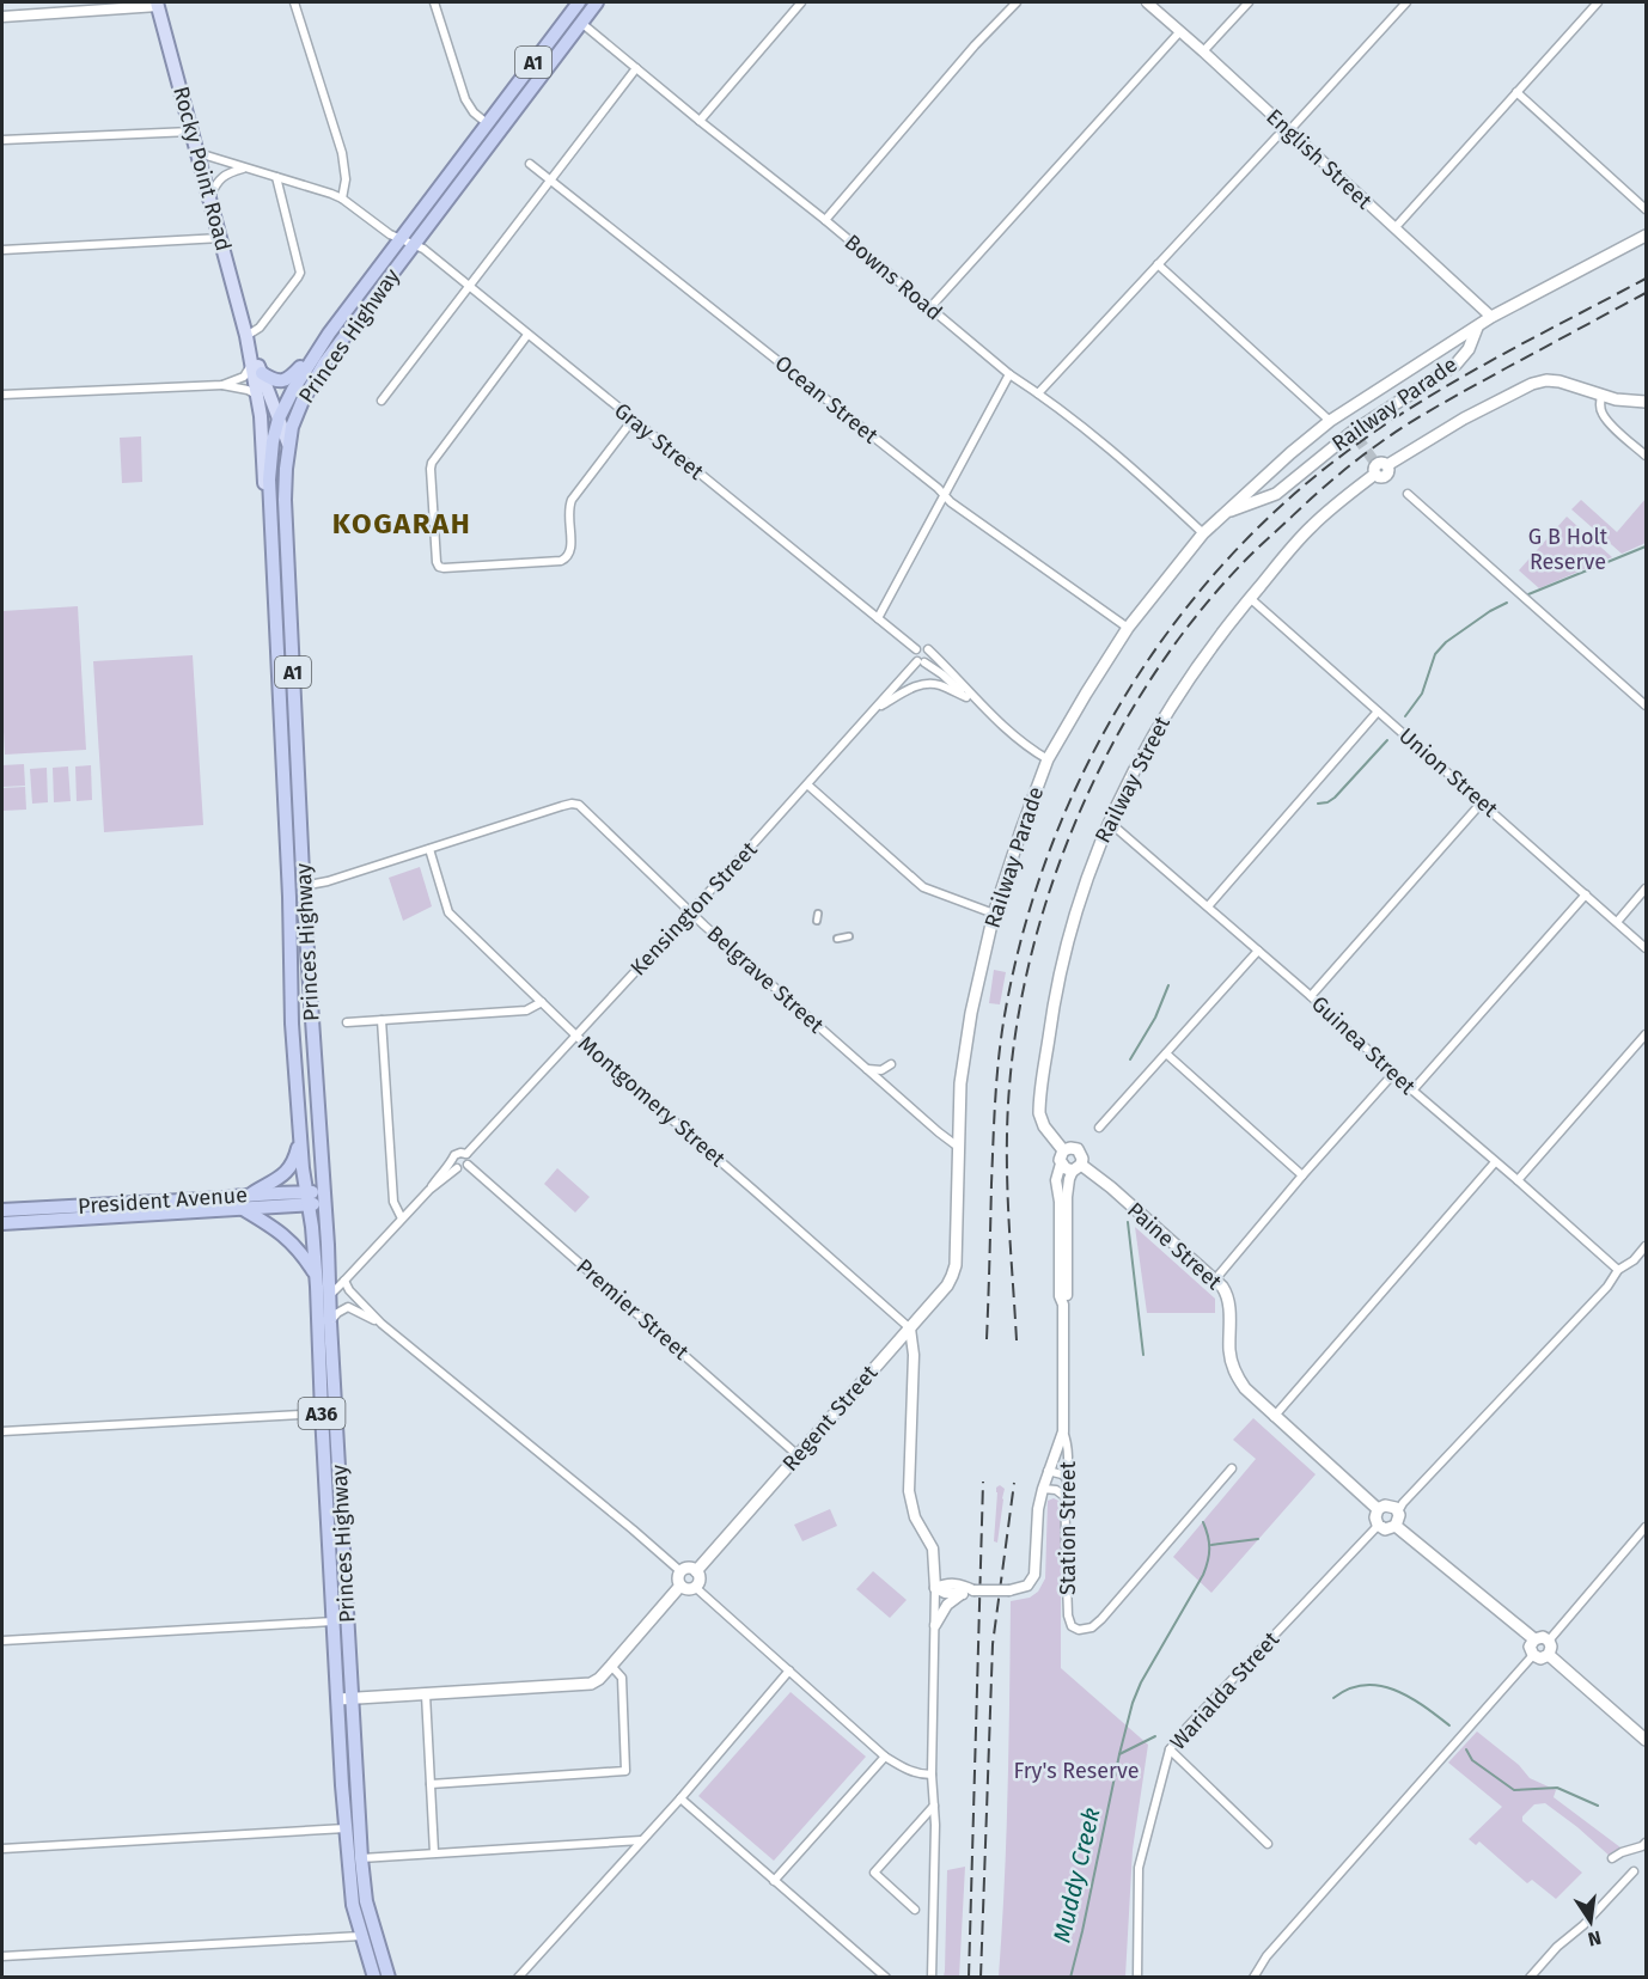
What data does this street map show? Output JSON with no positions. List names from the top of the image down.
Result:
{
  "streets": {
    "highway": [
      "A1",
      "Princes Highway",
      "President Avenue",
      "A36"
    ],
    "main road": [
      "Rocky Point Road",
      "Railway Parade",
      "Railway Street",
      "Paine Street",
      "Regent Street"
    ],
    "street": [
      "English Street",
      "Bowns Road",
      "Ocean Street",
      "Gray Street",
      "Union Street",
      "Kensington Street",
      "Belgrave Street",
      "Guinea Street",
      "Montgomery Street",
      "Premier Street",
      "Station Street",
      "Warialda Street"
    ]
  },
  "crossings": [
    ["A1", "Princes Highway"],
    ["A1", "President Avenue"],
    ["English Street", "Railway Parade"],
    ["Rocky Point Road", "Princes Highway"],
    ["Rocky Point Road", "Gray Street"],
    ["Bowns Road", "Princes Highway"],
    ["Bowns Road", "Railway Parade"],
    ["Princes Highway", "Gray Street"],
    ["Princes Highway", "President Avenue"],
    ["Ocean Street", "Railway Parade"],
    ["Railway Parade", "Belgrave Street"],
    ["Railway Parade", "Regent Street"],
    ["Gray Street", "Kensington Street"],
    ["Union Street", "Railway Street"],
    ["Railway Street", "Guinea Street"],
    ["Railway Street", "Paine Street"],
    ["Railway Street", "Station Street"],
    ["Kensington Street", "Belgrave Street"],
    ["Kensington Street", "Montgomery Street"],
    ["Kensington Street", "Premier Street"],
    ["Belgrave Street", "Montgomery Street"],
    ["Montgomery Street", "Regent Street"],
    ["Paine Street", "Station Street"],
    ["Paine Street", "Warialda Street"],
    ["Premier Street", "Regent Street"]
  ],
  "districts": ["KOGARAH"],
  "water": ["Muddy Creek"],
  "parks": ["G B Holt Reserve", "Fry's Reserve"],
  "north": "bottom"
}
